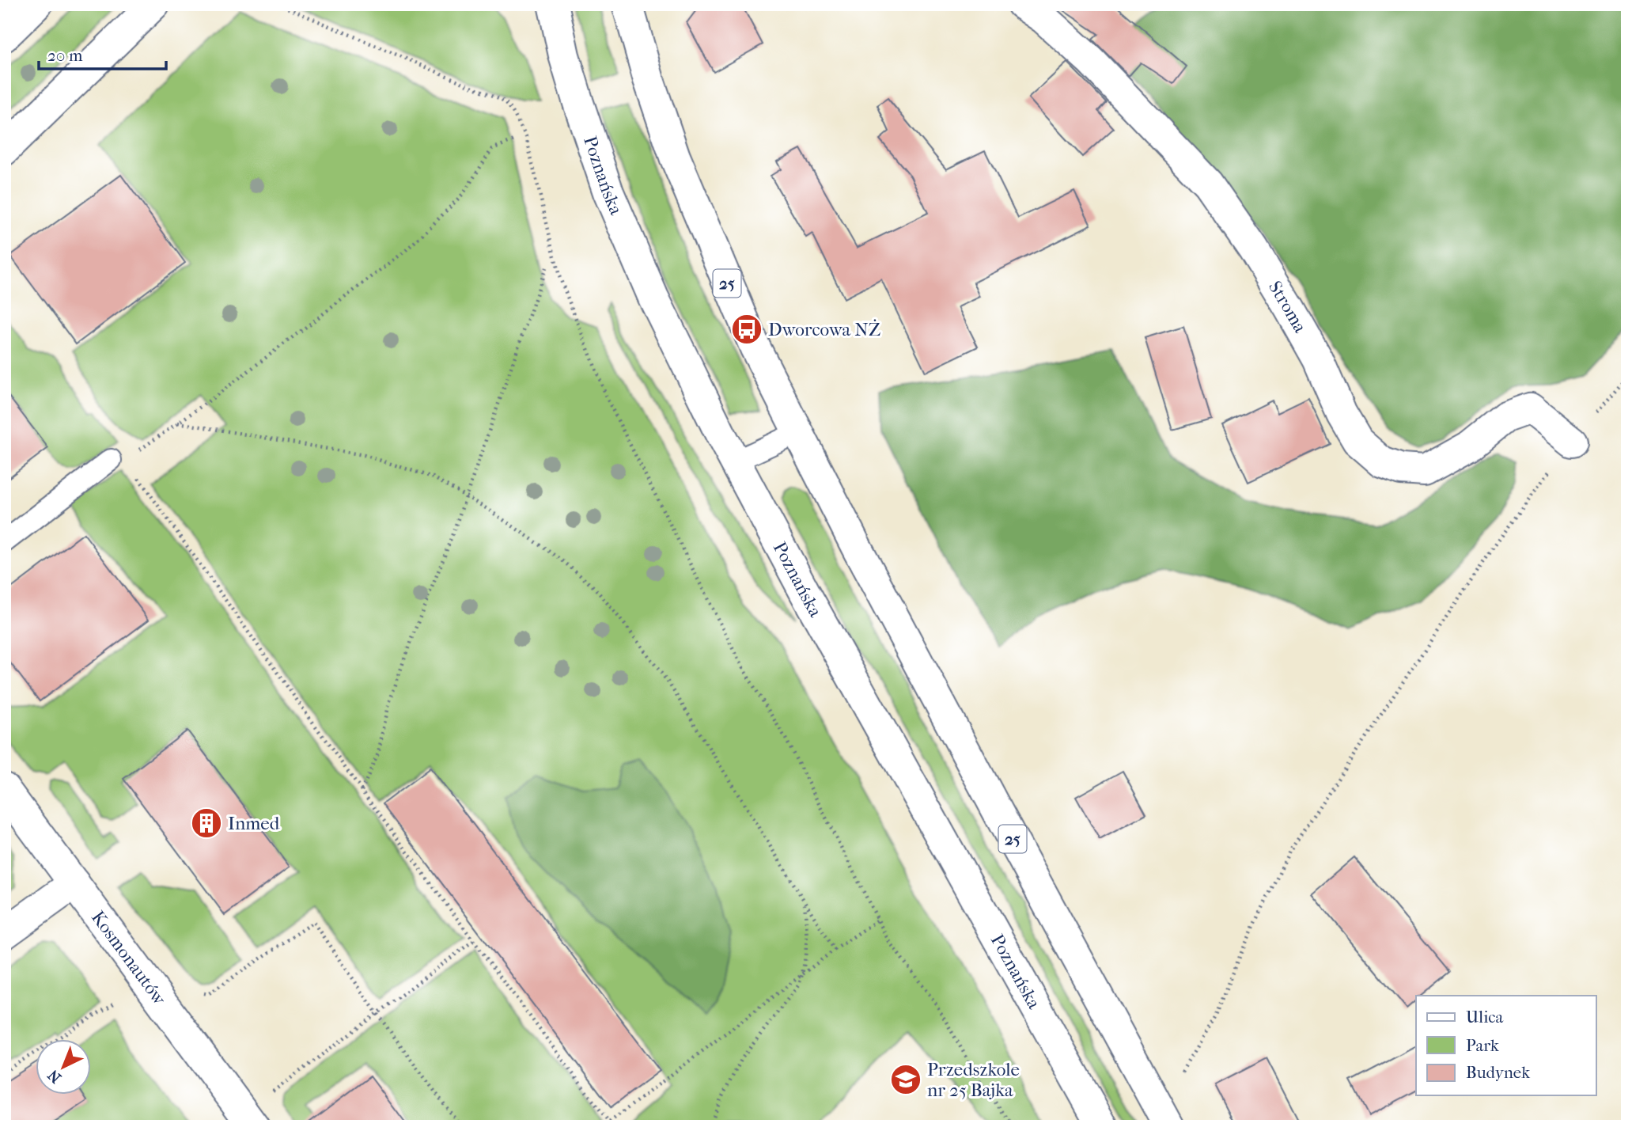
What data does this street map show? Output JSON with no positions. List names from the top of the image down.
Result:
{
  "streets": {
    "main road": [
      "Poznańska",
      "25",
      "Stroma",
      "Kosmonautów"
    ]
  },
  "places": {
    "bus stop": ["Dworcowa NŻ"],
    "building": ["Inmed"],
    "school or university": ["Przedszkole nr 25 Bajka"]
  },
  "legend": ["Ulica", "Park", "Budynek"],
  "scale_bar": "20 m",
  "north": "bottom left"
}
